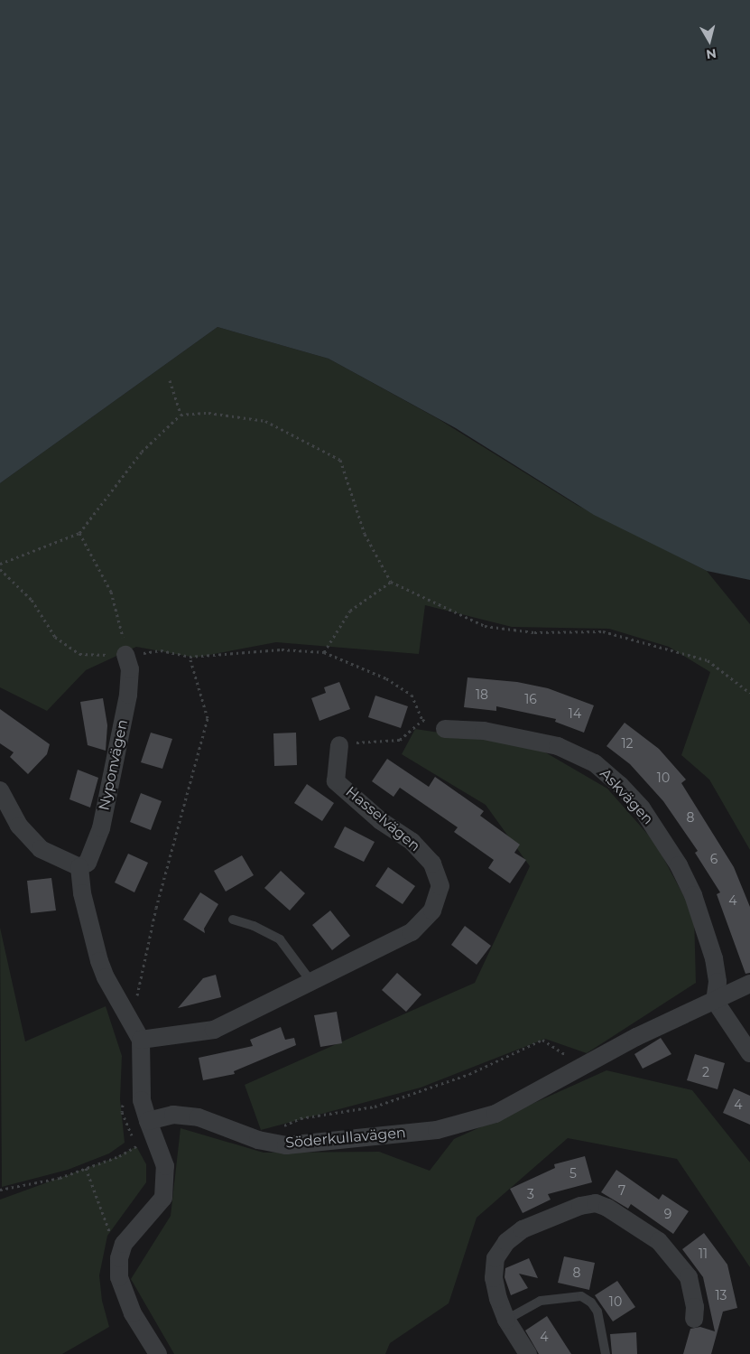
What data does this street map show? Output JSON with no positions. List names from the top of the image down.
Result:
{
  "streets": {
    "street": [
      "Nyponvägen",
      "Askvägen",
      "Hasselvägen",
      "Söderkullavägen"
    ]
  },
  "crossings": [
    ["Askvägen", "Söderkullavägen"]
  ],
  "house_numbers": [
    "18",
    "16",
    "14",
    "12",
    "10",
    "8",
    "6",
    "4",
    "2",
    "4",
    "5",
    "7",
    "3",
    "9",
    "11",
    "8",
    "13",
    "10",
    "4"
  ],
  "north": "bottom"
}
